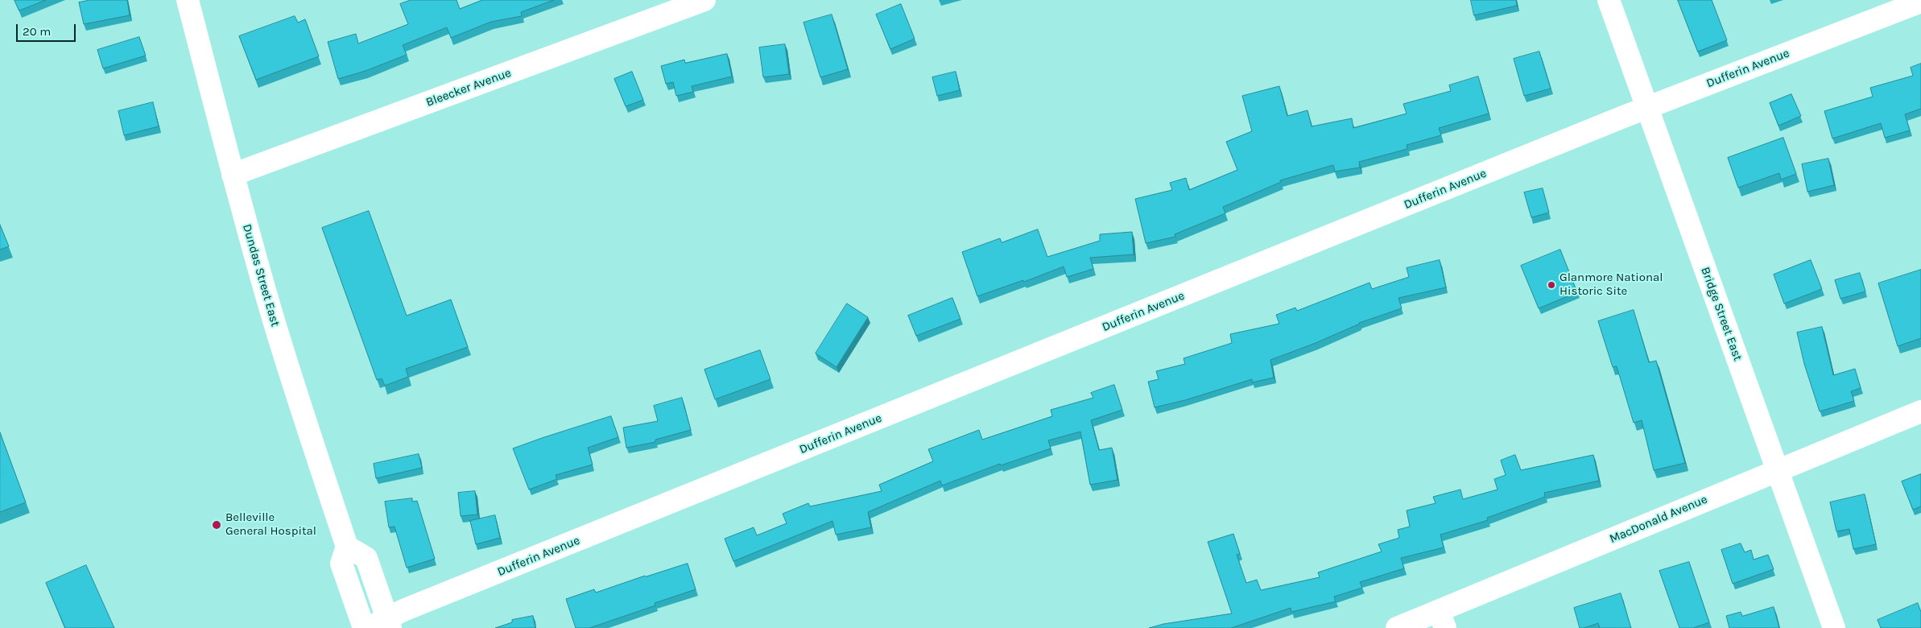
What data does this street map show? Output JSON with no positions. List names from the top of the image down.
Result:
{
  "streets": {
    "street": [
      "Dufferin Avenue",
      "Bleecker Avenue",
      "Dundas Street East",
      "Bridge Street East",
      "MacDonald Avenue"
    ]
  },
  "crossings": [
    ["Dufferin Avenue", "Bridge Street East"],
    ["Bleecker Avenue", "Dundas Street East"],
    ["Bridge Street East", "MacDonald Avenue"]
  ],
  "places": ["Glanmore National Historic Site", "Belleville General Hospital"],
  "scale_bar": "20 m"
}
